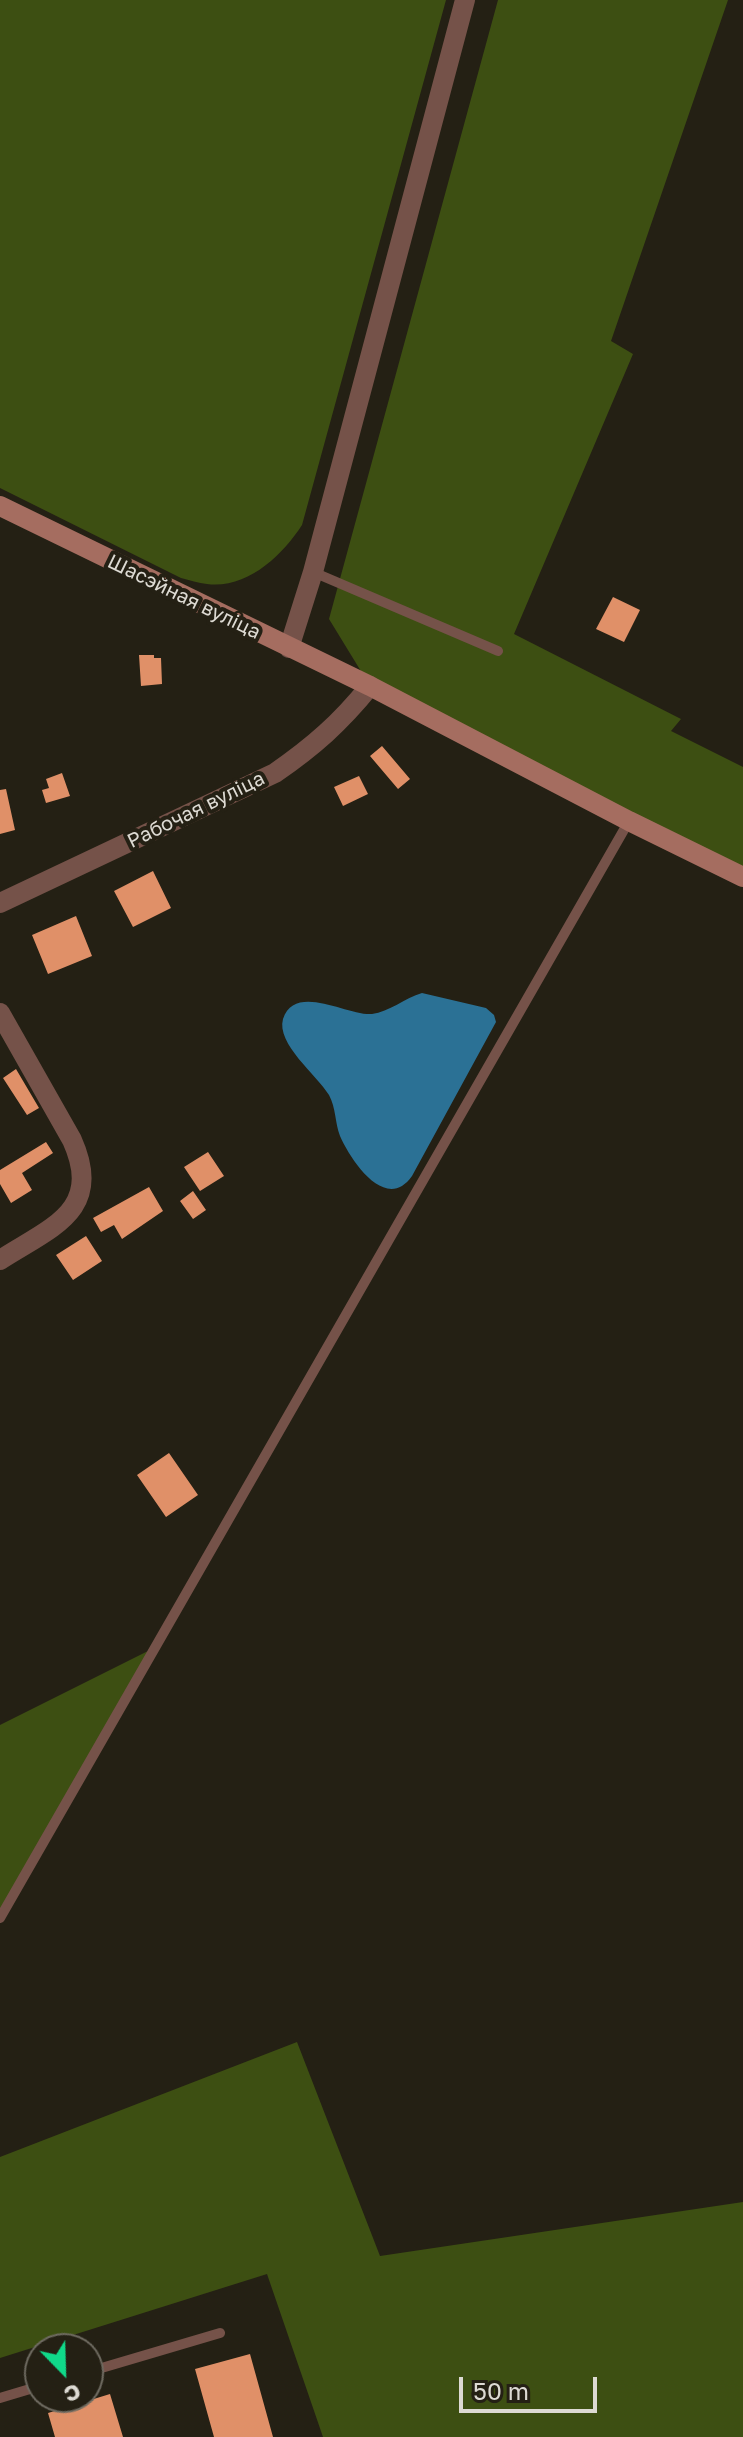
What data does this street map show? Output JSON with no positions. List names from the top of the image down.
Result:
{
  "streets": {
    "main road": ["Шасэйная вуліца"],
    "street": ["Рабочая вуліца"]
  },
  "crossings": [
    ["Шасэйная вуліца", "Рабочая вуліца"]
  ],
  "scale_bar": "50 m",
  "north": "bottom right"
}
